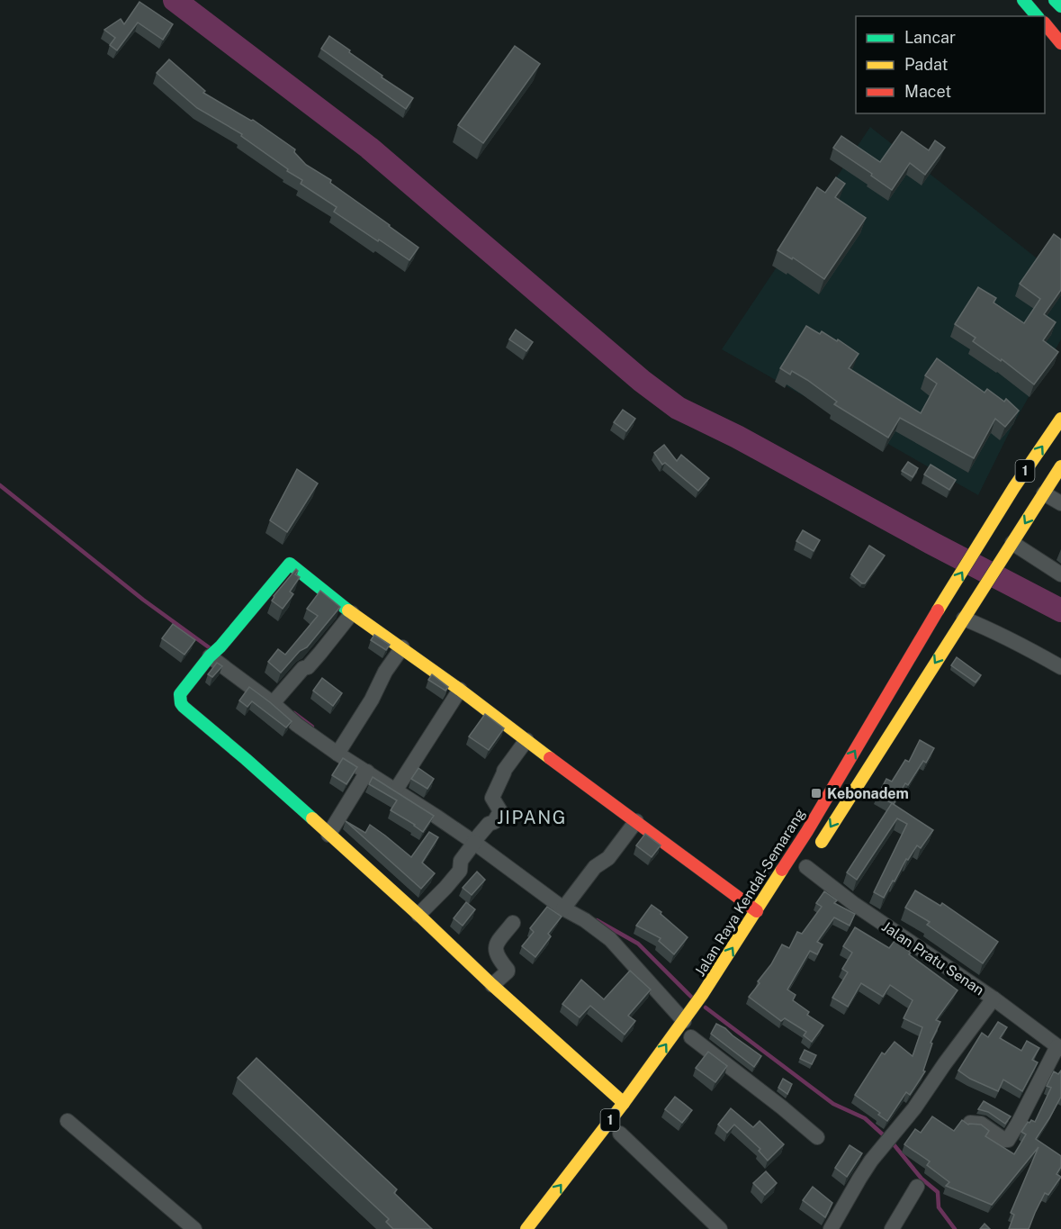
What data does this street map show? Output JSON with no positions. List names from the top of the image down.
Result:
{
  "streets": {
    "main road": ["1", "Jalan Raya Kendal-Semarang"],
    "street": ["Jalan Pratu Senan"]
  },
  "crossings": [
    ["1", "Jalan Pratu Senan"]
  ],
  "districts": ["JIPANG"],
  "places": {
    "transit": ["Kebonadem"]
  },
  "legend": ["Lancar", "Padat", "Macet"]
}
